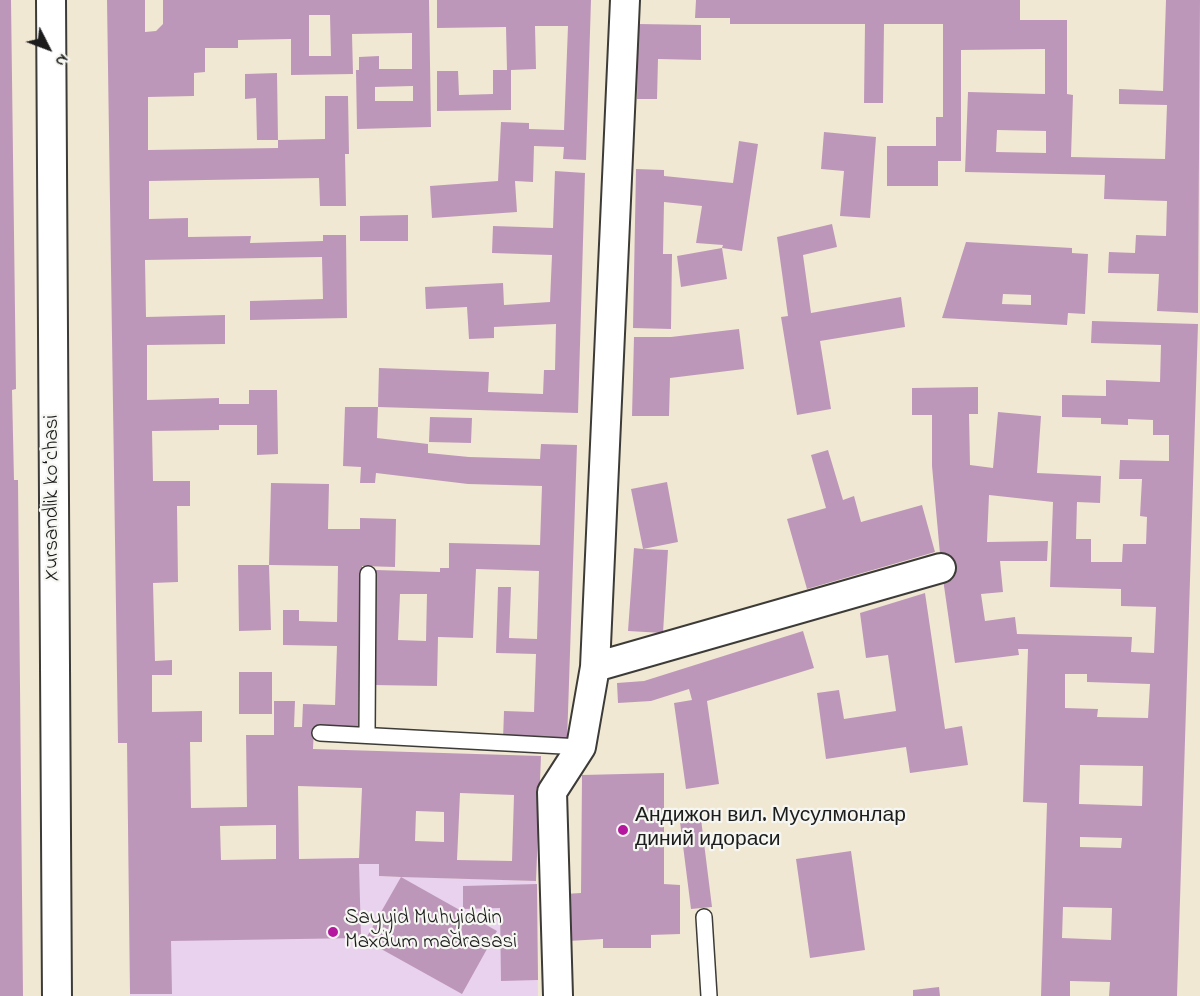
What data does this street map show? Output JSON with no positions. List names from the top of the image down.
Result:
{
  "streets": {
    "street": ["Xursandlik koʻchasi"]
  },
  "places": ["Андижон вил. Мусулмонлар диний идораси", "Sayyid Muhyiddin Maxdum madrasasi"],
  "north": "bottom right"
}
